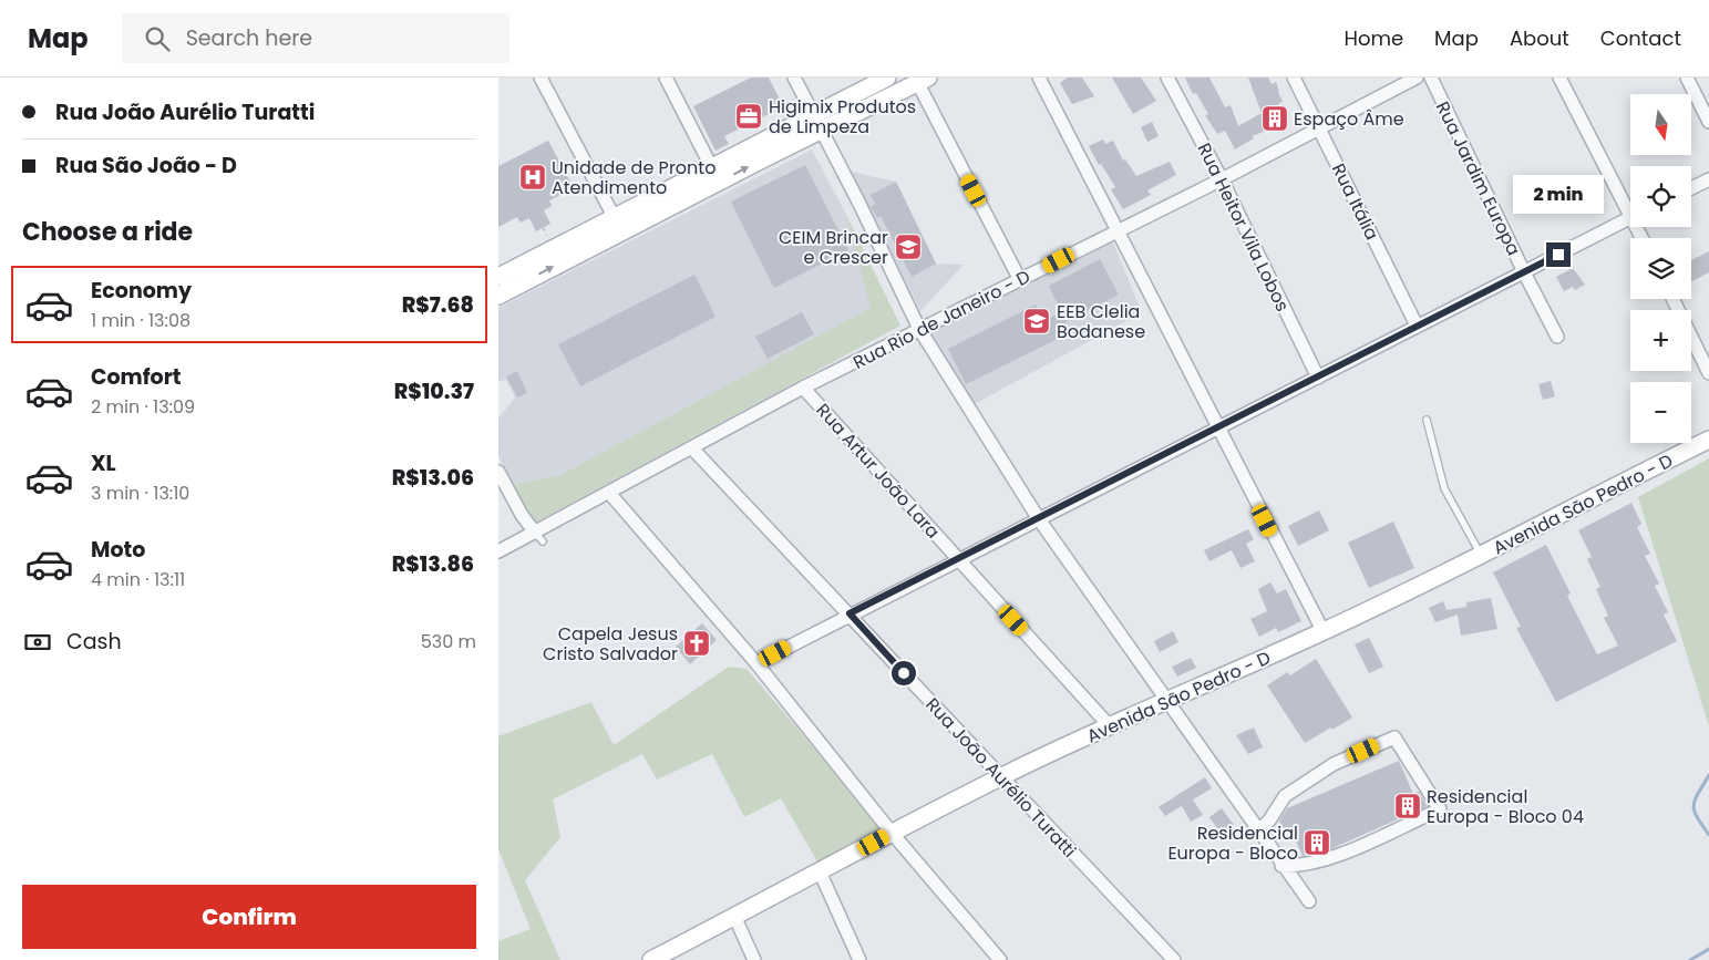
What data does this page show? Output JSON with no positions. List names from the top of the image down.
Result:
{
  "streets": {
    "street": [
      "Rua Jardim Europa",
      "Rua Itália",
      "Rua Heitor Vila Lobos",
      "Rua Rio de Janeiro - D",
      "Rua Artur João Lara",
      "Avenida São Pedro - D",
      "Rua João Aurélio Turatti"
    ]
  },
  "crossings": [
    ["Rua Itália", "Rua Rio de Janeiro - D"],
    ["Rua Heitor Vila Lobos", "Rua Rio de Janeiro - D"],
    ["Rua Rio de Janeiro - D", "Rua Artur João Lara"],
    ["Rua Rio de Janeiro - D", "Rua João Aurélio Turatti"],
    ["Rua Artur João Lara", "Avenida São Pedro - D"],
    ["Avenida São Pedro - D", "Rua João Aurélio Turatti"]
  ],
  "places": {
    "office": ["Higimix Produtos de Limpeza"],
    "building": ["Espaço Âme", "Residencial Europa - Bloco 04", "Residencial Europa - Bloco"],
    "hospital": ["Unidade de Pronto Atendimento"],
    "school or university": ["CEIM Brincar e Crescer", "EEB Clelia Bodanese"],
    "church": ["Capela Jesus Cristo Salvador"]
  },
  "north": "bottom",
  "page": {
    "header": "Map",
    "search": "Search here",
    "nav": [
      "Home",
      "Map",
      "About",
      "Contact"
    ],
    "banner": ["Rua João Aurélio Turatti", "Rua São João - D"],
    "map_buttons": ["+", "−"],
    "bubble": "2 min",
    "heading": "Choose a ride",
    "list": [
      {
        "name": "Economy",
        "note": "1 min · 13:08",
        "value": "R$7.68"
      },
      {
        "name": "Comfort",
        "note": "2 min · 13:09",
        "value": "R$10.37"
      },
      {
        "name": "XL",
        "note": "3 min · 13:10",
        "value": "R$13.06"
      },
      {
        "name": "Moto",
        "note": "4 min · 13:11",
        "value": "R$13.86"
      }
    ],
    "pay": ["Cash", "530 m"],
    "buttons": "Confirm"
  }
}
